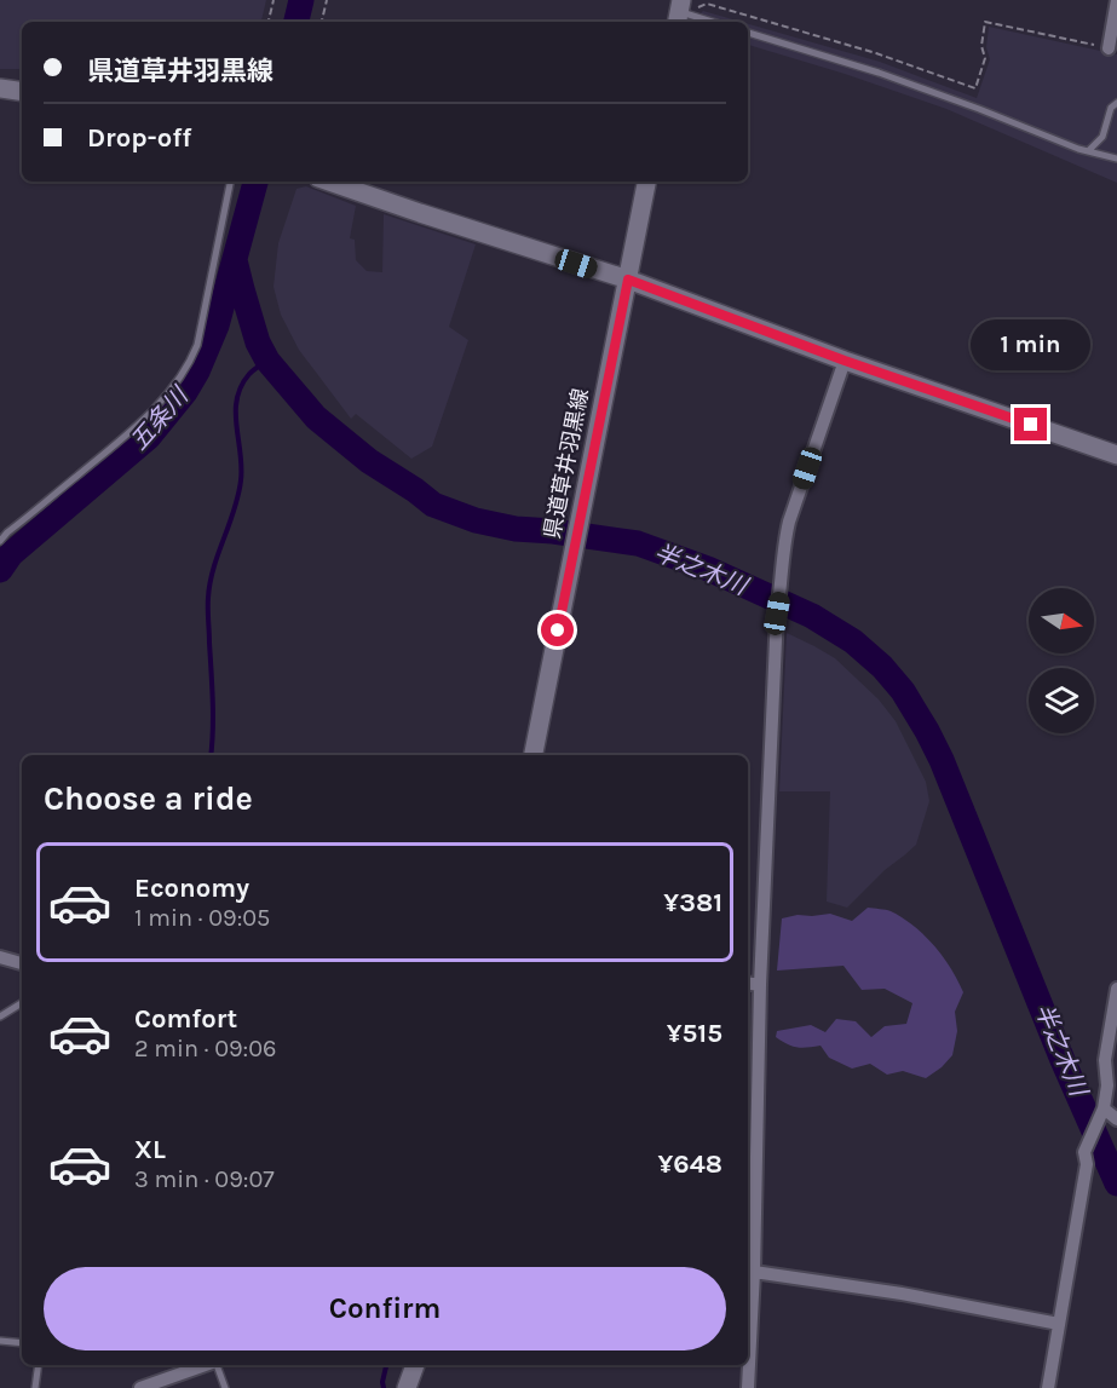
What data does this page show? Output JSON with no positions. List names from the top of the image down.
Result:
{
  "streets": {
    "street": ["県道草井羽黒線"]
  },
  "water": ["五条川", "半之木川"],
  "north": "right",
  "page": {
    "banner": ["県道草井羽黒線", "Drop-off"],
    "bubble": "1 min",
    "heading": "Choose a ride",
    "list": [
      {
        "name": "Economy",
        "note": "1 min · 09:05",
        "value": "¥381"
      },
      {
        "name": "Comfort",
        "note": "2 min · 09:06",
        "value": "¥515"
      },
      {
        "name": "XL",
        "note": "3 min · 09:07",
        "value": "¥648"
      }
    ],
    "buttons": "Confirm"
  }
}
